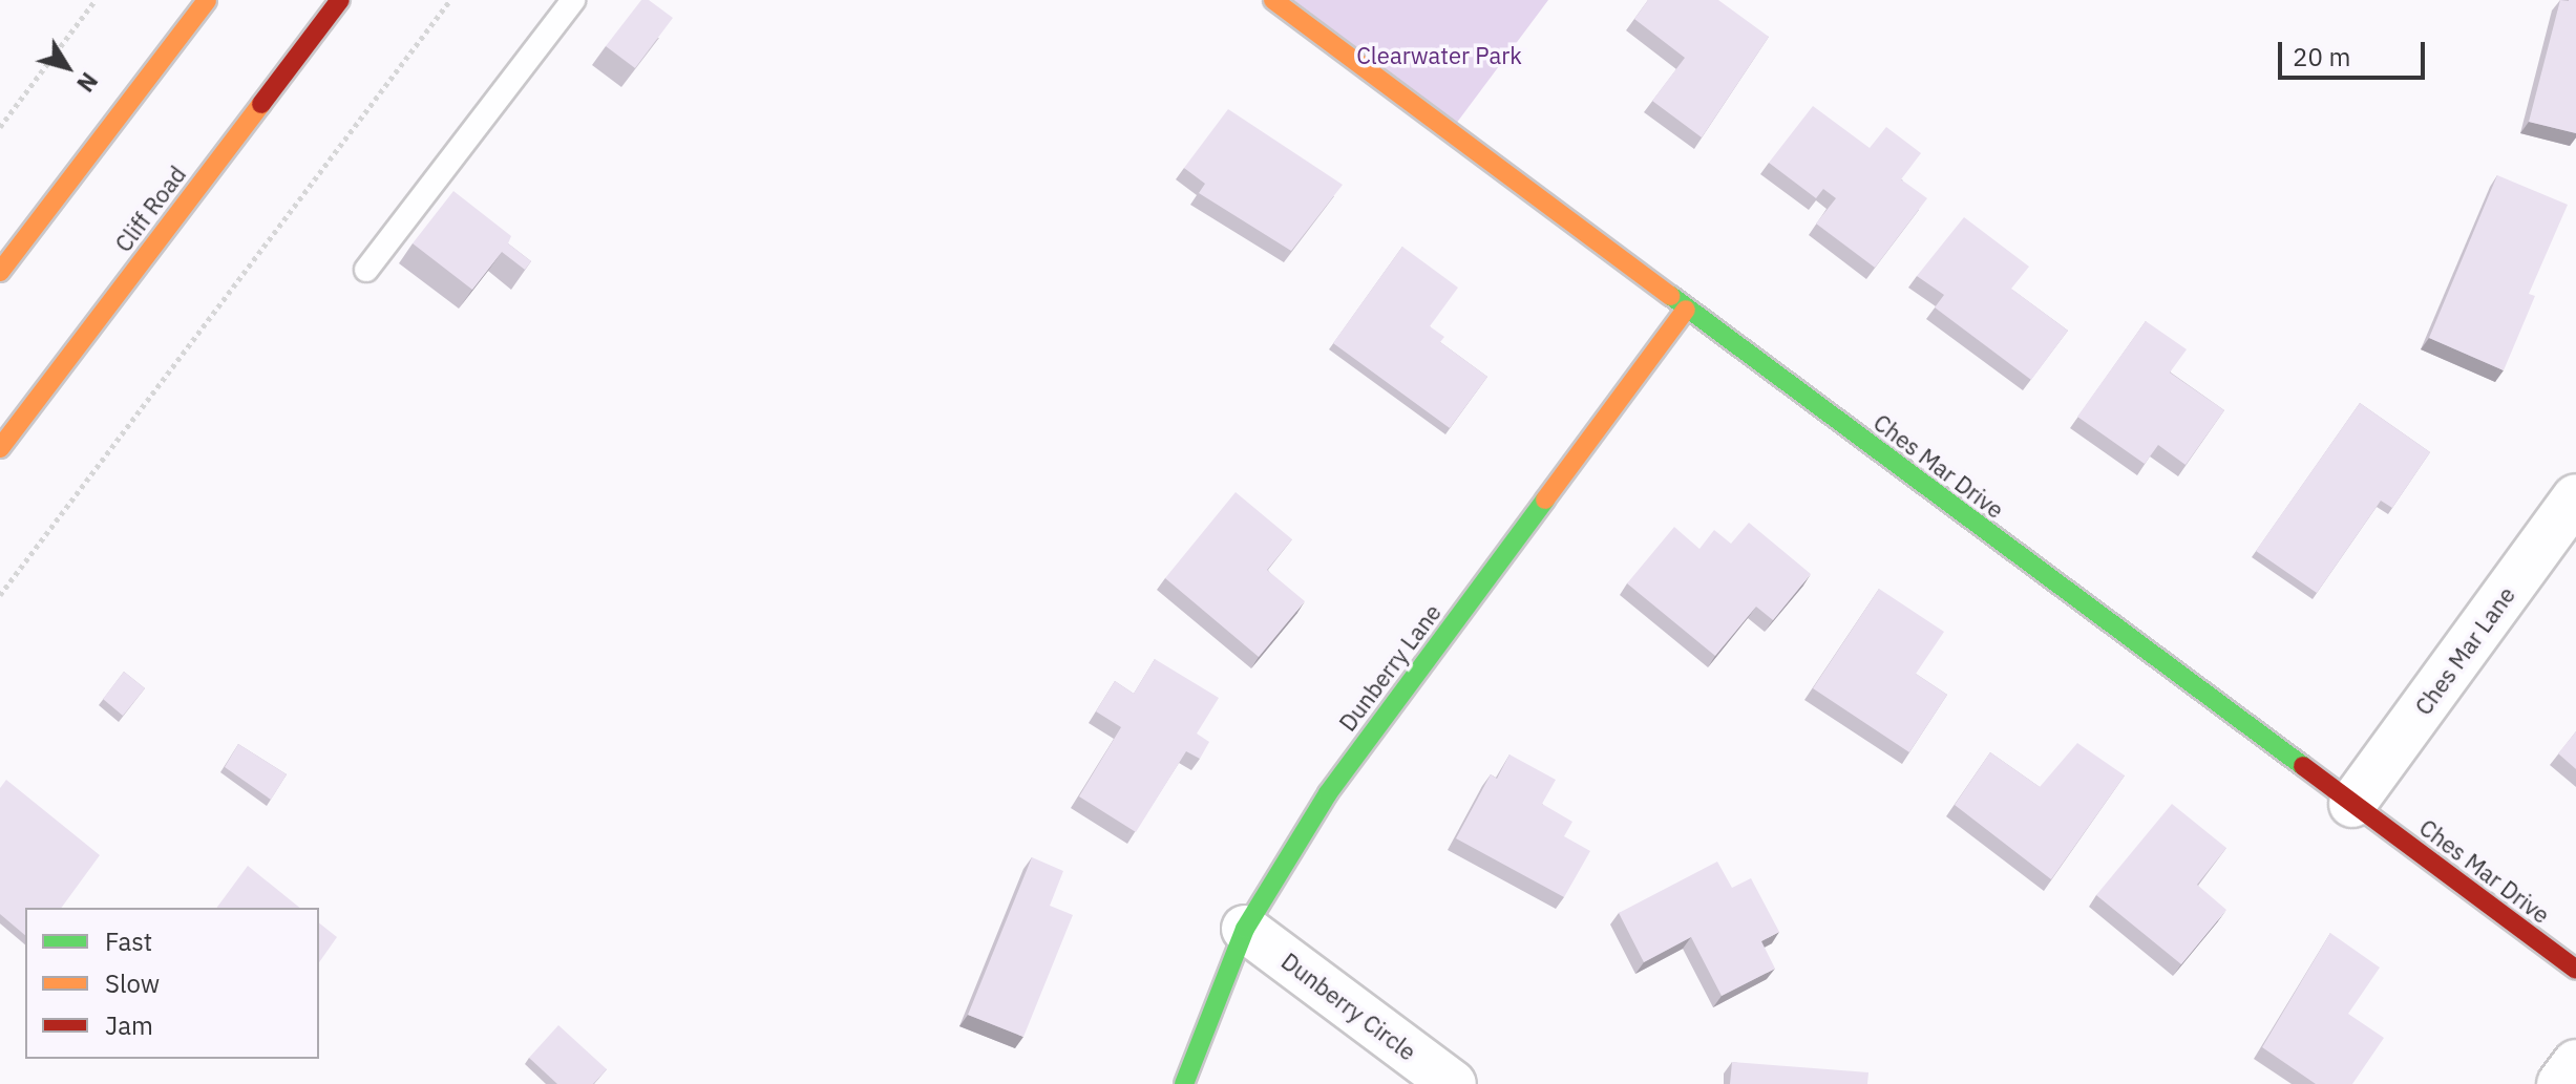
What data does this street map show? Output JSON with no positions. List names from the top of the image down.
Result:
{
  "streets": {
    "street": [
      "Cliff Road",
      "Ches Mar Drive",
      "Ches Mar Lane",
      "Dunberry Lane",
      "Dunberry Circle"
    ]
  },
  "crossings": [
    ["Ches Mar Drive", "Ches Mar Lane"],
    ["Ches Mar Drive", "Dunberry Lane"],
    ["Dunberry Lane", "Dunberry Circle"]
  ],
  "parks": ["Clearwater Park"],
  "legend": ["Fast", "Slow", "Jam"],
  "scale_bar": "20 m",
  "north": "bottom right"
}
